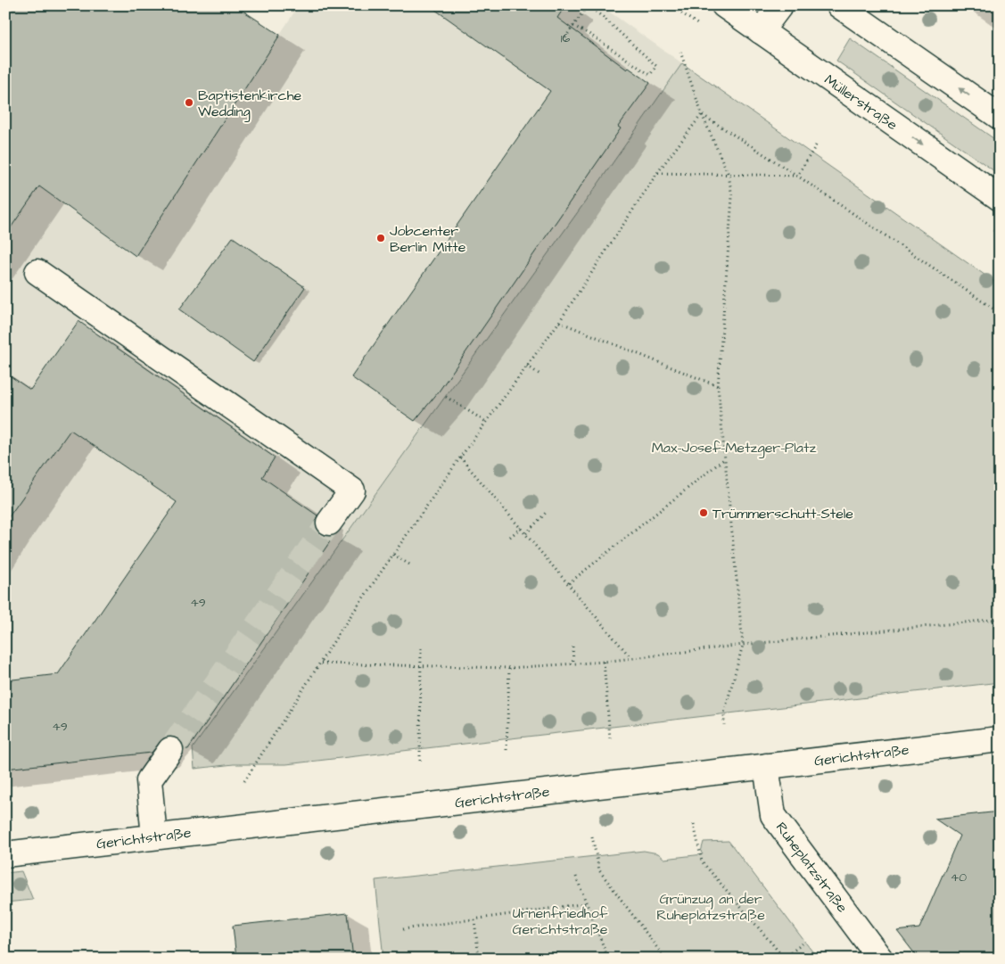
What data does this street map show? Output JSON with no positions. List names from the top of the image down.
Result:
{
  "streets": {
    "street": ["Müllerstraße", "Gerichtstraße", "Ruheplatzstraße"]
  },
  "crossings": [
    ["Gerichtstraße", "Ruheplatzstraße"]
  ],
  "parks": ["Max-Josef-Metzger-Platz", "Grünzug an der Ruheplatzstraße", "Urnenfriedhof Gerichtstraße"],
  "places": ["Baptistenkirche Wedding", "Jobcenter Berlin Mitte", "Trümmerschutt-Stele"],
  "house_numbers": [
    "16",
    "49",
    "49",
    "40"
  ]
}
